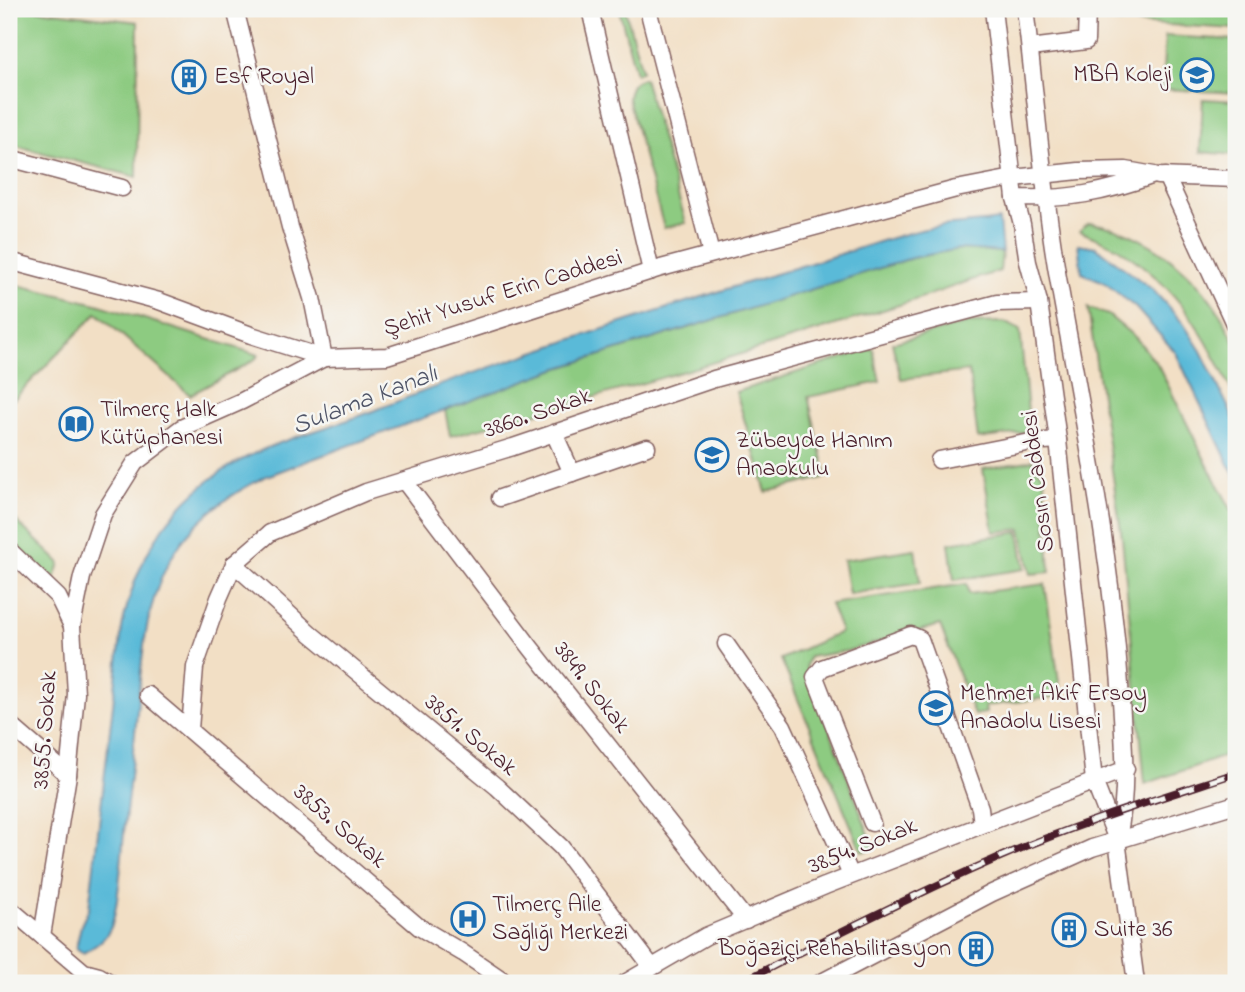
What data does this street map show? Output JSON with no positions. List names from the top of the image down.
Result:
{
  "streets": {
    "street": [
      "Şehit Yusuf Erin Caddesi",
      "3860. Sokak",
      "Sosın Caddesi",
      "3849. Sokak",
      "3855. Sokak",
      "3851. Sokak",
      "3853. Sokak",
      "3854. Sokak"
    ]
  },
  "crossings": [
    ["Şehit Yusuf Erin Caddesi", "Sosın Caddesi"],
    ["3860. Sokak", "Sosın Caddesi"],
    ["3860. Sokak", "3849. Sokak"],
    ["3860. Sokak", "3851. Sokak"],
    ["3860. Sokak", "3853. Sokak"],
    ["Sosın Caddesi", "3854. Sokak"],
    ["3849. Sokak", "3854. Sokak"],
    ["3851. Sokak", "3854. Sokak"]
  ],
  "water": ["Sulama Kanalı"],
  "places": {
    "school or university": ["MBA Koleji", "Zübeyde Hanım Anaokulu", "Mehmet Akif Ersoy Anadolu Lisesi"],
    "building": ["Esf Royal", "Suite 36", "Boğaziçi Rehabilitasyon"],
    "library": ["Tilmerç Halk Kütüphanesi"],
    "hospital": ["Tilmerç Aile Sağlığı Merkezi"]
  }
}
